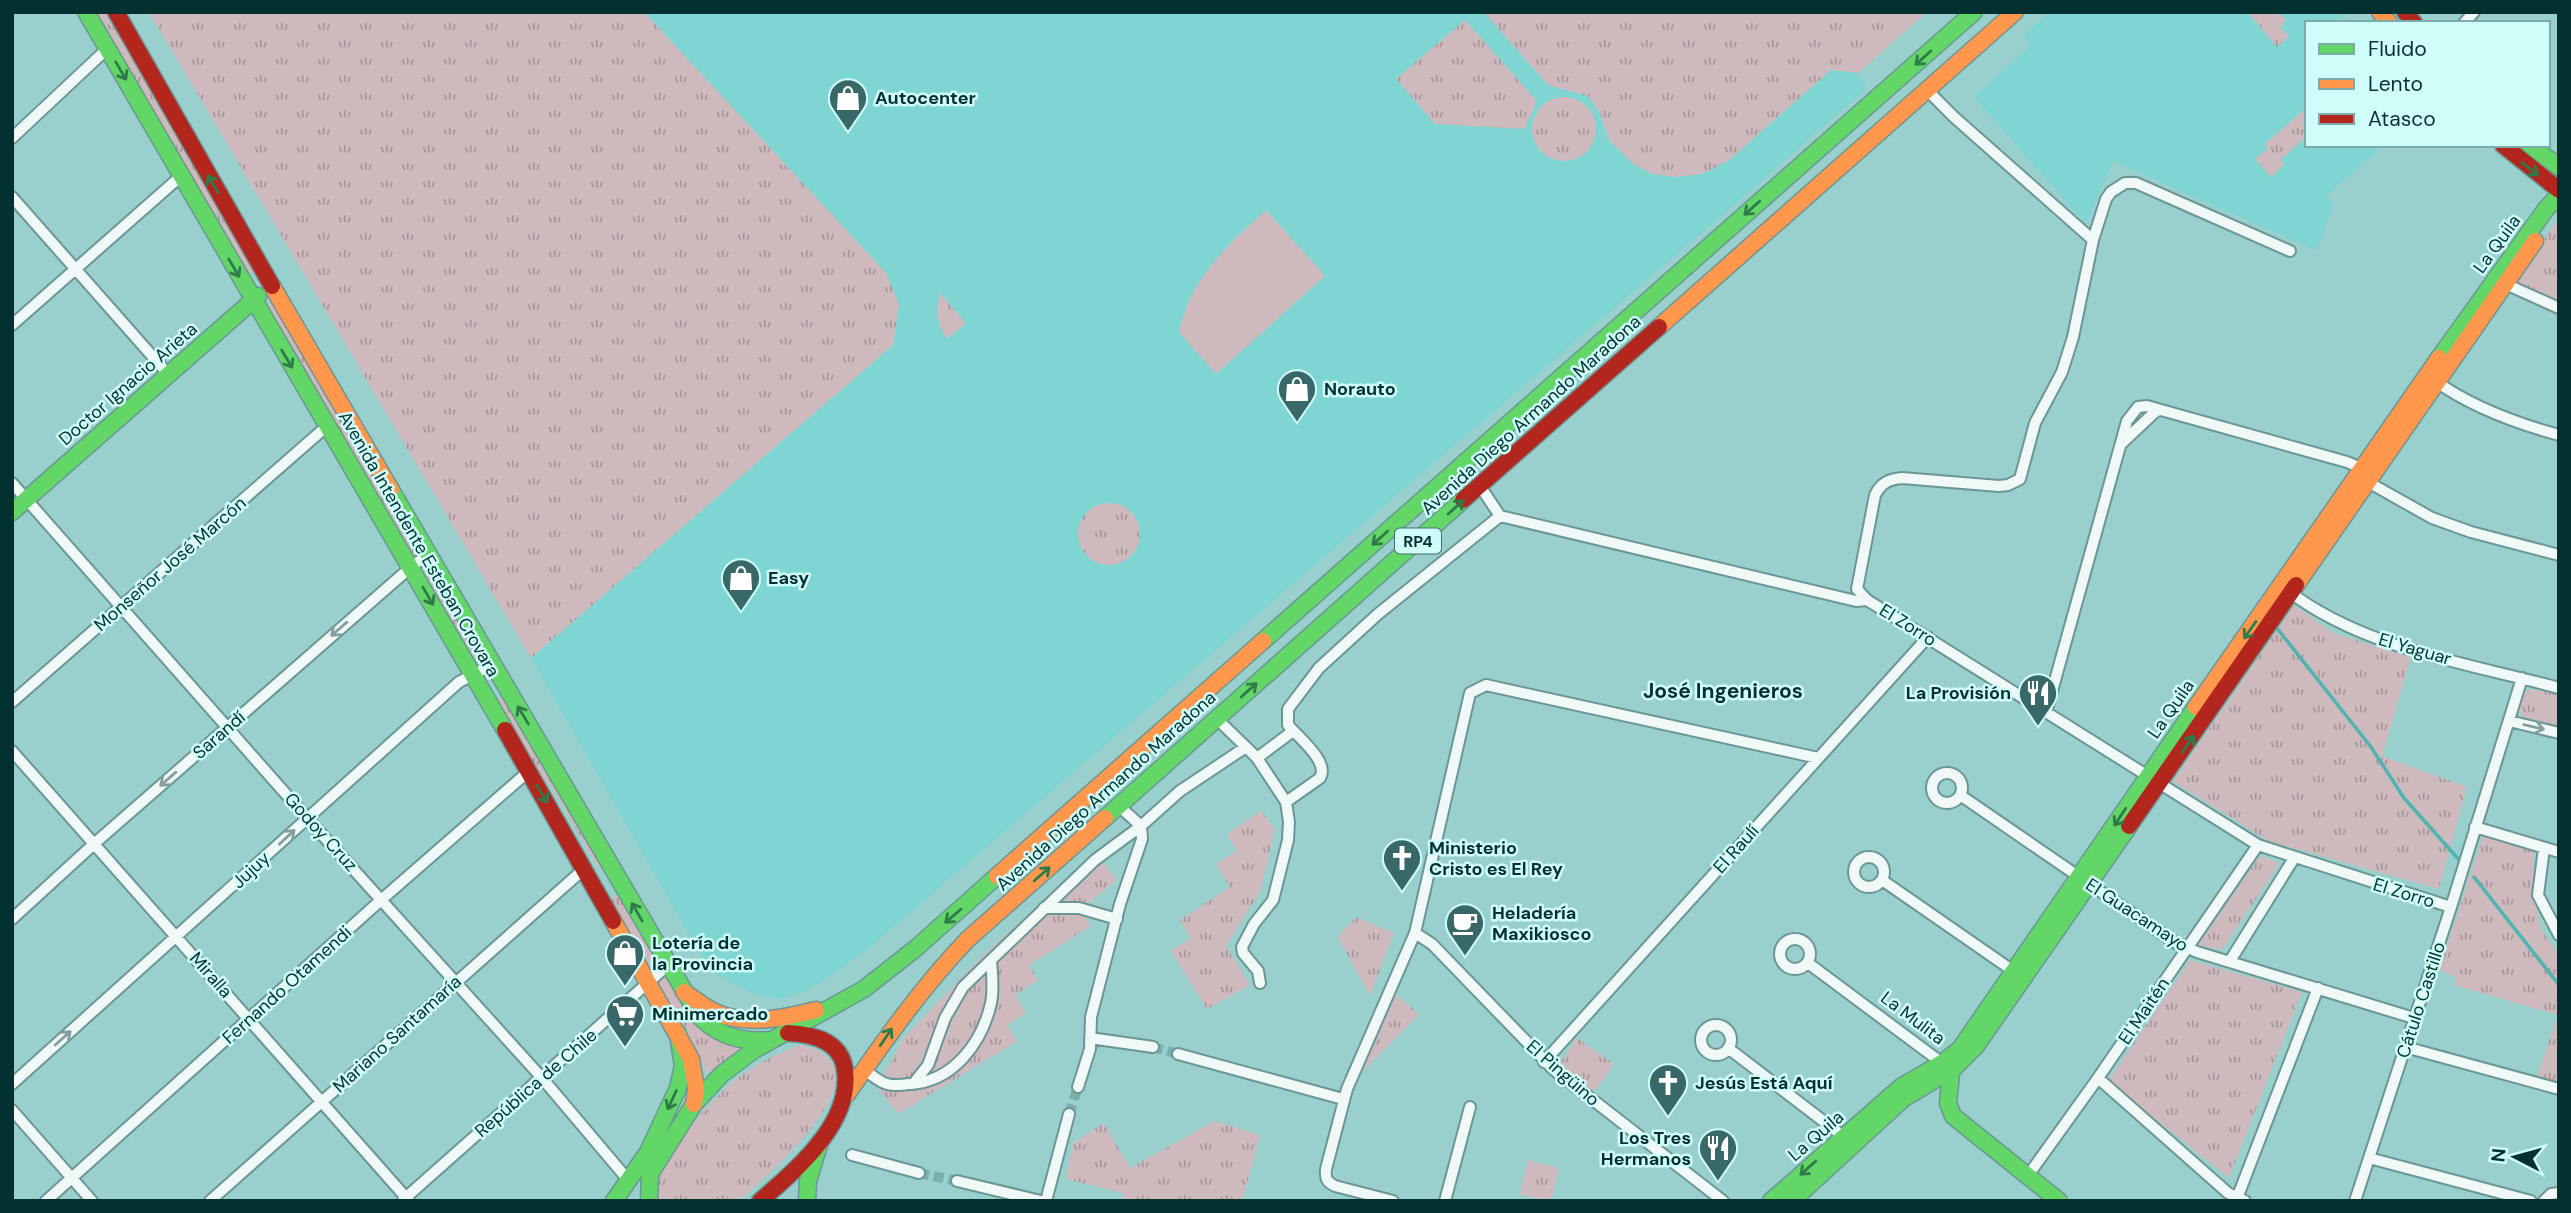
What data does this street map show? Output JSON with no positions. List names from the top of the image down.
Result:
{
  "streets": {
    "main road": [
      "La Quila",
      "Doctor Ignacio Arieta",
      "Avenida Diego Armando Maradona",
      "RP4",
      "Avenida Intendente Esteban Crovara",
      "La Mulita"
    ],
    "street": [
      "Monseñor José Marcón",
      "El Zorro",
      "El Yaguar",
      "Sarandí",
      "Godoy Cruz",
      "El Raulí",
      "Jujuy",
      "El Guacamayo",
      "Miralla",
      "Fernando Otamendi",
      "Cátulo Castillo",
      "El Maitén",
      "Mariano Santamaría",
      "El Pingüino",
      "República de Chile"
    ]
  },
  "crossings": [
    ["La Quila", "El Zorro"],
    ["La Quila", "El Yaguar"],
    ["La Quila", "El Guacamayo"],
    ["La Quila", "La Mulita"],
    ["Doctor Ignacio Arieta", "Avenida Intendente Esteban Crovara"],
    ["Doctor Ignacio Arieta", "Godoy Cruz"],
    ["Avenida Diego Armando Maradona", "RP4"],
    ["RP4", "Avenida Intendente Esteban Crovara"],
    ["Avenida Intendente Esteban Crovara", "Monseñor José Marcón"],
    ["Avenida Intendente Esteban Crovara", "Sarandí"],
    ["Avenida Intendente Esteban Crovara", "Jujuy"],
    ["Avenida Intendente Esteban Crovara", "Fernando Otamendi"],
    ["Avenida Intendente Esteban Crovara", "Mariano Santamaría"],
    ["Avenida Intendente Esteban Crovara", "República de Chile"],
    ["Monseñor José Marcón", "Godoy Cruz"],
    ["El Zorro", "El Raulí"],
    ["El Zorro", "Cátulo Castillo"],
    ["El Zorro", "El Maitén"],
    ["El Yaguar", "Cátulo Castillo"],
    ["Sarandí", "Godoy Cruz"],
    ["Sarandí", "Miralla"],
    ["Godoy Cruz", "Jujuy"],
    ["Godoy Cruz", "Fernando Otamendi"],
    ["Godoy Cruz", "Mariano Santamaría"],
    ["Godoy Cruz", "República de Chile"],
    ["El Raulí", "El Pingüino"],
    ["Jujuy", "Miralla"],
    ["El Guacamayo", "Cátulo Castillo"],
    ["El Guacamayo", "El Maitén"],
    ["Miralla", "Fernando Otamendi"],
    ["Miralla", "Mariano Santamaría"],
    ["Miralla", "República de Chile"],
    ["El Maitén", "La Mulita"]
  ],
  "one_way": ["Sarandí", "Jujuy"],
  "districts": ["José Ingenieros"],
  "places": {
    "shop": [
      "Autocenter",
      "Norauto",
      "Easy",
      "Lotería de la Provincia"
    ],
    "restaurant": ["La Provisión", "Los Tres Hermanos"],
    "church": ["Ministerio Cristo es El Rey", "Jesús Está Aquí"],
    "cafe": ["Heladería Maxikiosco"],
    "supermarket": ["Minimercado"]
  },
  "legend": ["Fluido", "Lento", "Atasco"],
  "north": "left"
}
